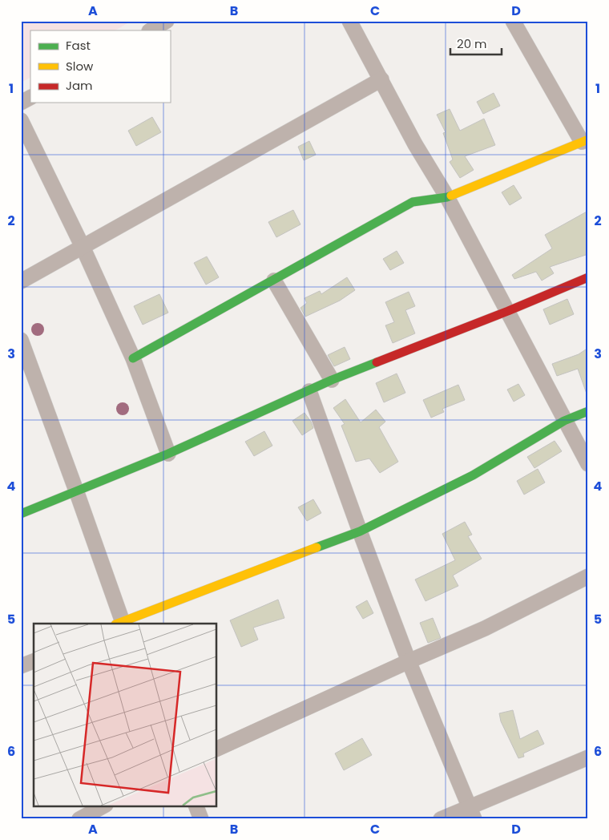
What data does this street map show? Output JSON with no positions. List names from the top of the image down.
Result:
{
  "legend": ["Fast", "Slow", "Jam"],
  "scale_bar": "20 m",
  "grid": {
    "columns": [
      "A",
      "B",
      "C",
      "D"
    ],
    "rows": [
      "1",
      "2",
      "3",
      "4",
      "5",
      "6"
    ]
  }
}
